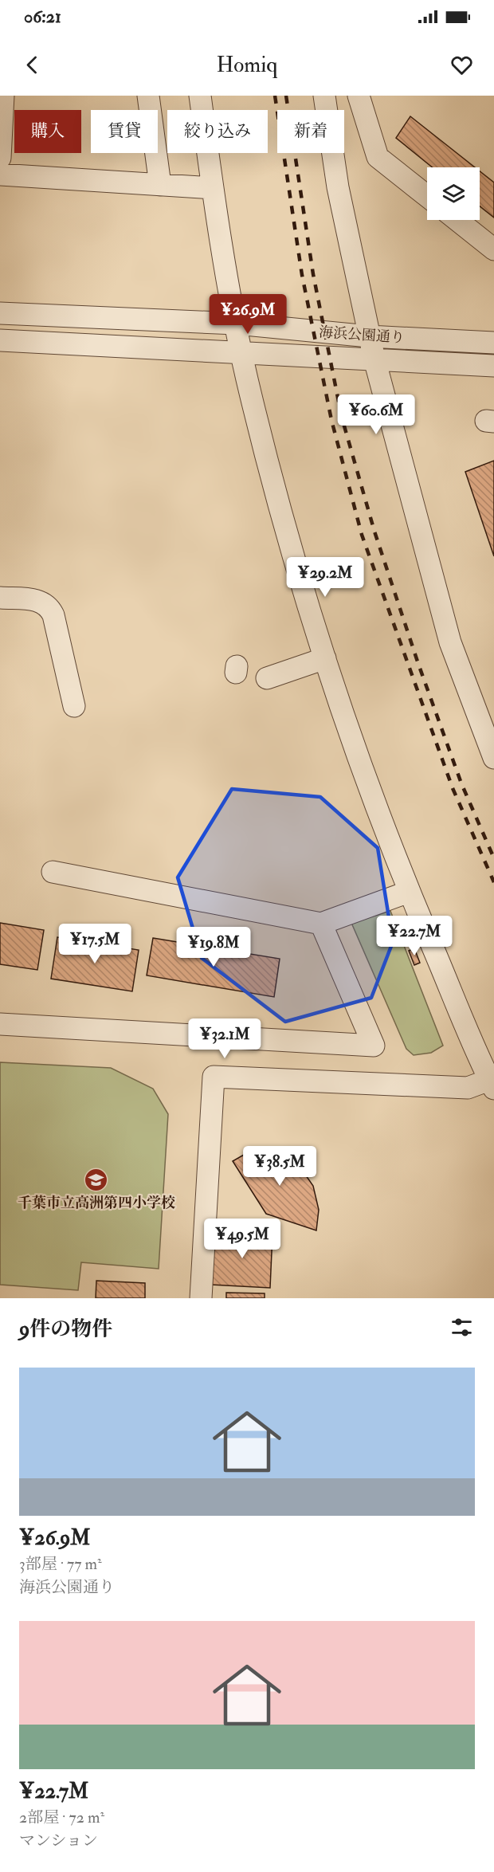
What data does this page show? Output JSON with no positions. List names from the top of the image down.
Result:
{
  "streets": {
    "street": ["海浜公園通り"]
  },
  "places": {
    "school or university": ["千葉市立高洲第四小学校"]
  },
  "page": {
    "status": "06:21",
    "header": "Homiq",
    "chip": [
      "購入",
      "賃貸",
      "絞り込み",
      "新着"
    ],
    "price": [
      "¥26.9M",
      "¥60.6M",
      "¥29.2M",
      "¥22.7M",
      "¥17.5M",
      "¥19.8M",
      "¥32.1M",
      "¥38.5M",
      "¥49.5M"
    ],
    "heading": "9件の物件",
    "list": [
      {
        "name": "¥26.9M",
        "note": "3部屋 · 77 m² · 海浜公園通り"
      },
      {
        "name": "¥22.7M",
        "note": "2部屋 · 72 m² · マンション"
      }
    ]
  }
}
